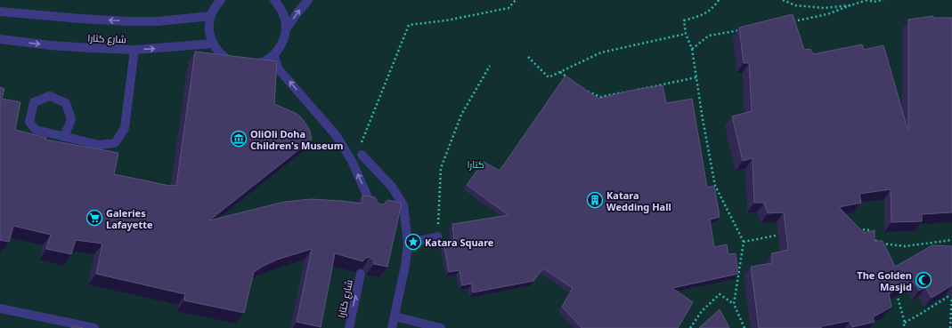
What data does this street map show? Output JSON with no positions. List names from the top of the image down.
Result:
{
  "streets": {
    "street": ["شارع كتارا"]
  },
  "parks": ["كتارا"],
  "places": {
    "museum": ["OliOli Doha Children's Museum"],
    "building": ["Katara Wedding Hall"],
    "supermarket": ["Galeries Lafayette"],
    "place": ["Katara Square"],
    "mosque": ["The Golden Masjid"]
  }
}
